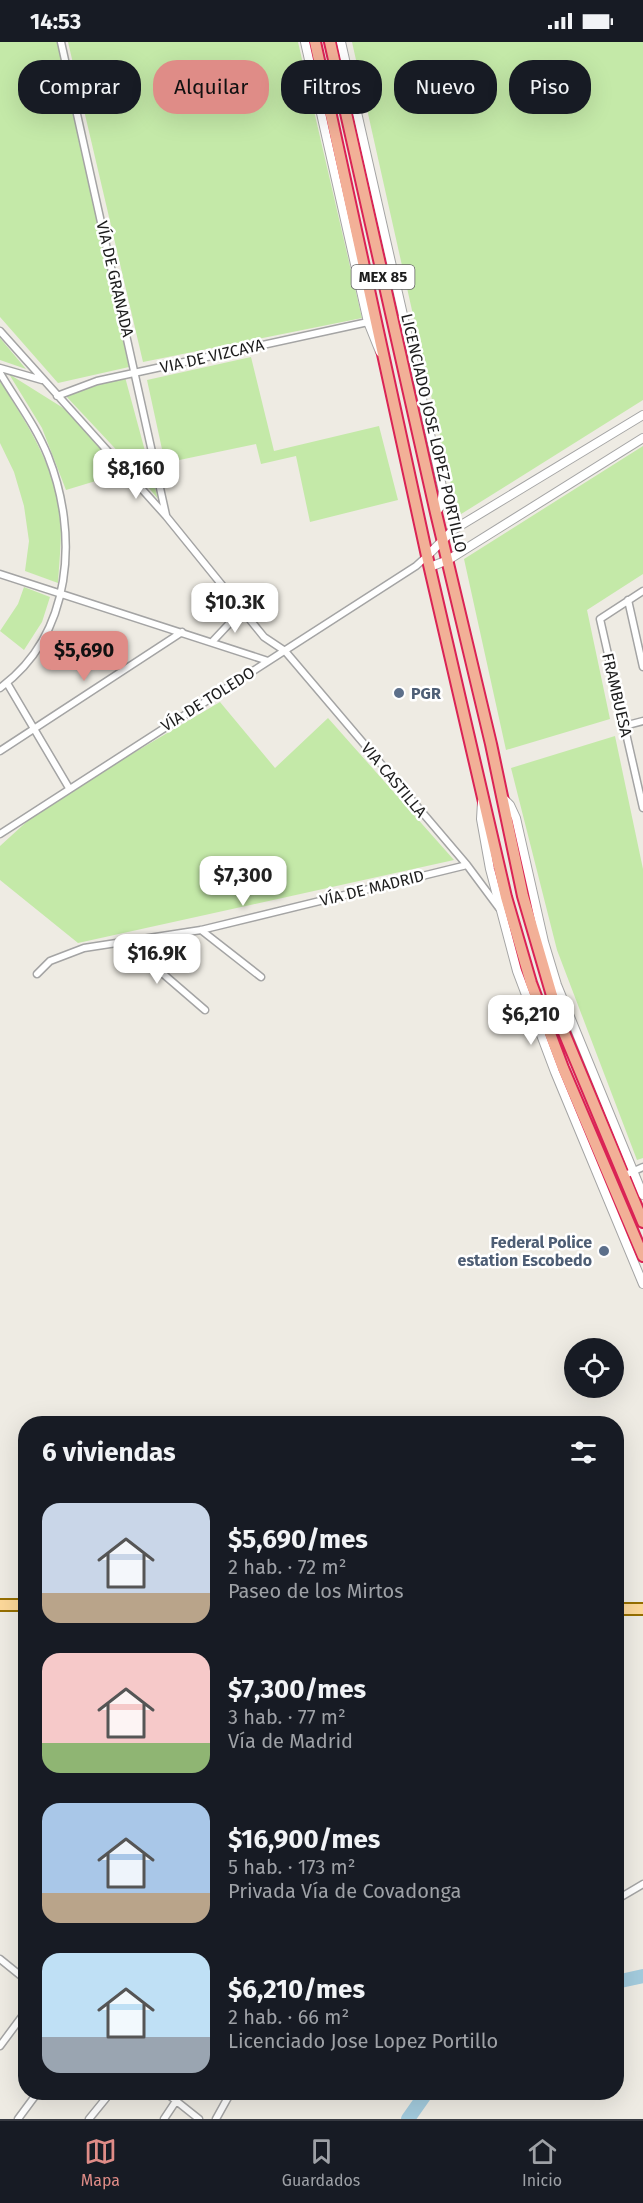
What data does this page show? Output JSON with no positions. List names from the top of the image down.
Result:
{
  "streets": {
    "highway": ["MEX 85", "LICENCIADO JOSE LOPEZ PORTILLO"],
    "street": [
      "VÍA DE GRANADA",
      "VIA DE VIZCAYA",
      "FRAMBUESA",
      "VÍA DE TOLEDO",
      "VIA CASTILLA",
      "VÍA DE MADRID"
    ]
  },
  "crossings": [
    ["VÍA DE GRANADA", "VIA DE VIZCAYA"],
    ["VÍA DE GRANADA", "VIA CASTILLA"],
    ["VIA DE VIZCAYA", "VIA CASTILLA"],
    ["LICENCIADO JOSE LOPEZ PORTILLO", "VÍA DE TOLEDO"],
    ["LICENCIADO JOSE LOPEZ PORTILLO", "VIA CASTILLA"],
    ["VÍA DE TOLEDO", "VIA CASTILLA"],
    ["VIA CASTILLA", "VÍA DE MADRID"]
  ],
  "places": ["PGR", "Federal Police estation Escobedo"],
  "page": {
    "status": "14:53",
    "chip": [
      "Comprar",
      "Alquilar",
      "Filtros",
      "Nuevo",
      "Piso"
    ],
    "price": [
      "$8,160",
      "$10.3K",
      "$5,690",
      "$7,300",
      "$16.9K",
      "$6,210"
    ],
    "heading": "6 viviendas",
    "list": [
      {
        "name": "$5,690/mes",
        "note": "2 hab. · 72 m² · Paseo de los Mirtos"
      },
      {
        "name": "$7,300/mes",
        "note": "3 hab. · 77 m² · Vía de Madrid"
      },
      {
        "name": "$16,900/mes",
        "note": "5 hab. · 173 m² · Privada Vía de Covadonga"
      },
      {
        "name": "$6,210/mes",
        "note": "2 hab. · 66 m² · Licenciado Jose Lopez Portillo"
      }
    ],
    "tabs": ["Mapa", "Guardados", "Inicio"]
  }
}
